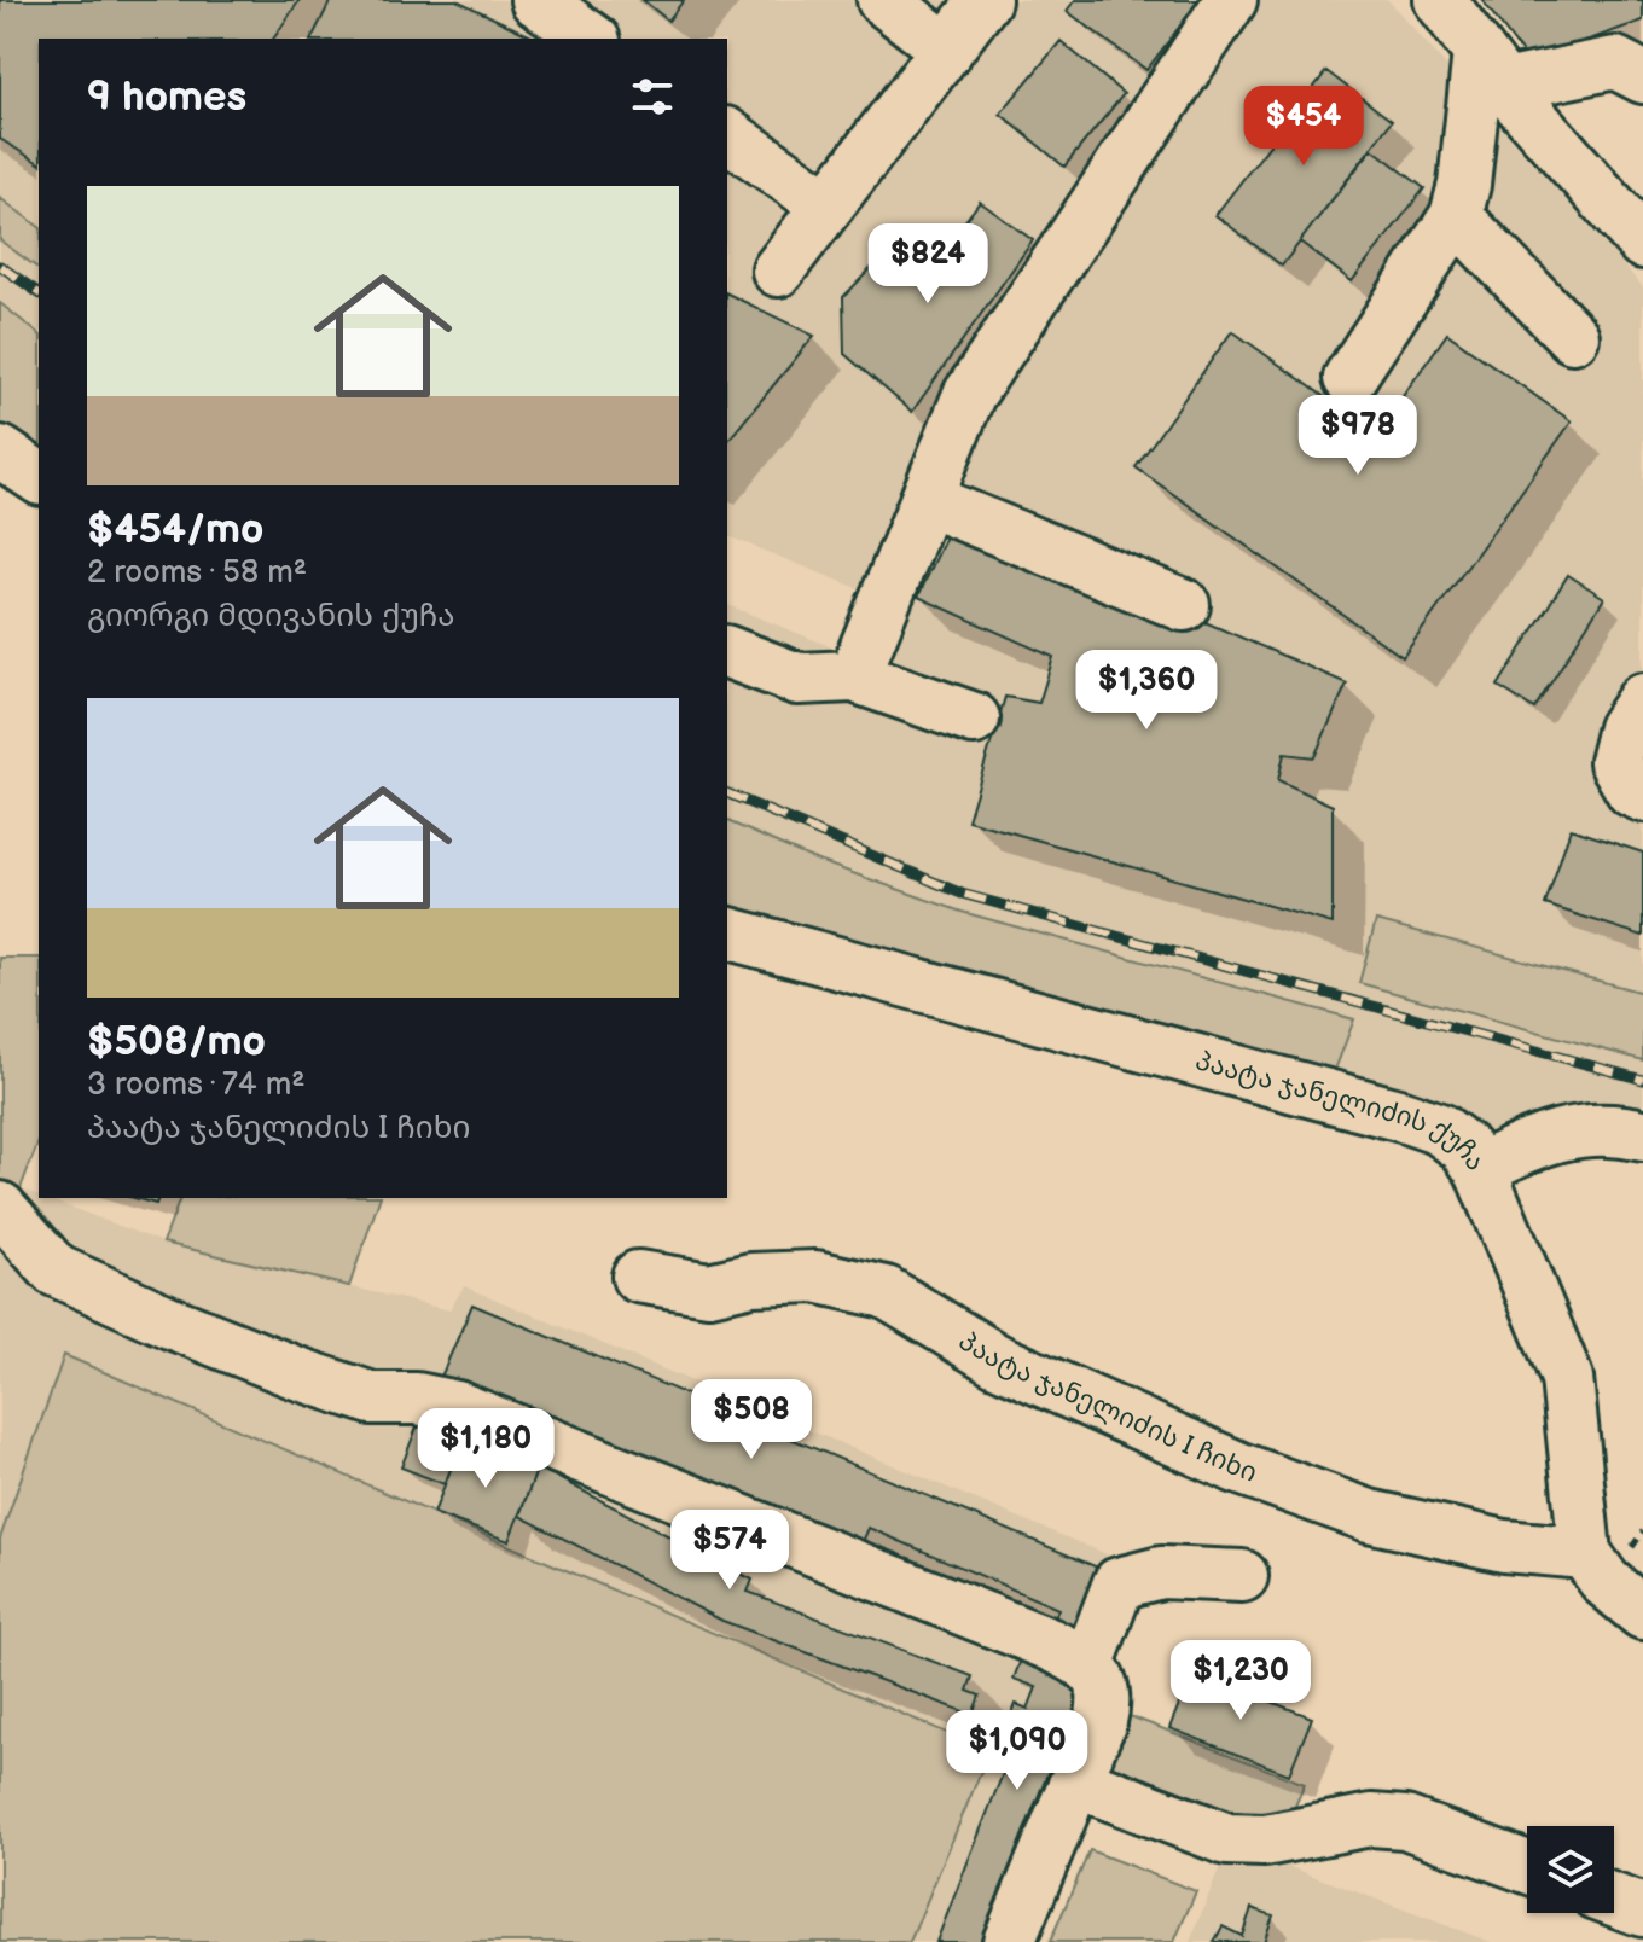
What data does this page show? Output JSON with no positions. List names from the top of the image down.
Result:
{
  "streets": {
    "street": ["პაატა ჯანელიძის ქუჩა", "პაატა ჯანელიძის I ჩიხი"]
  },
  "crossings": [
    ["პაატა ჯანელიძის ქუჩა", "პაატა ჯანელიძის I ჩიხი"]
  ],
  "page": {
    "heading": "9 homes",
    "price": [
      "$454",
      "$824",
      "$978",
      "$1,360",
      "$508",
      "$1,180",
      "$574",
      "$1,230",
      "$1,090"
    ],
    "list": [
      {
        "name": "$454/mo",
        "note": "2 rooms · 58 m² · გიორგი მდივანის ქუჩა"
      },
      {
        "name": "$508/mo",
        "note": "3 rooms · 74 m² · პაატა ჯანელიძის I ჩიხი"
      }
    ]
  }
}
